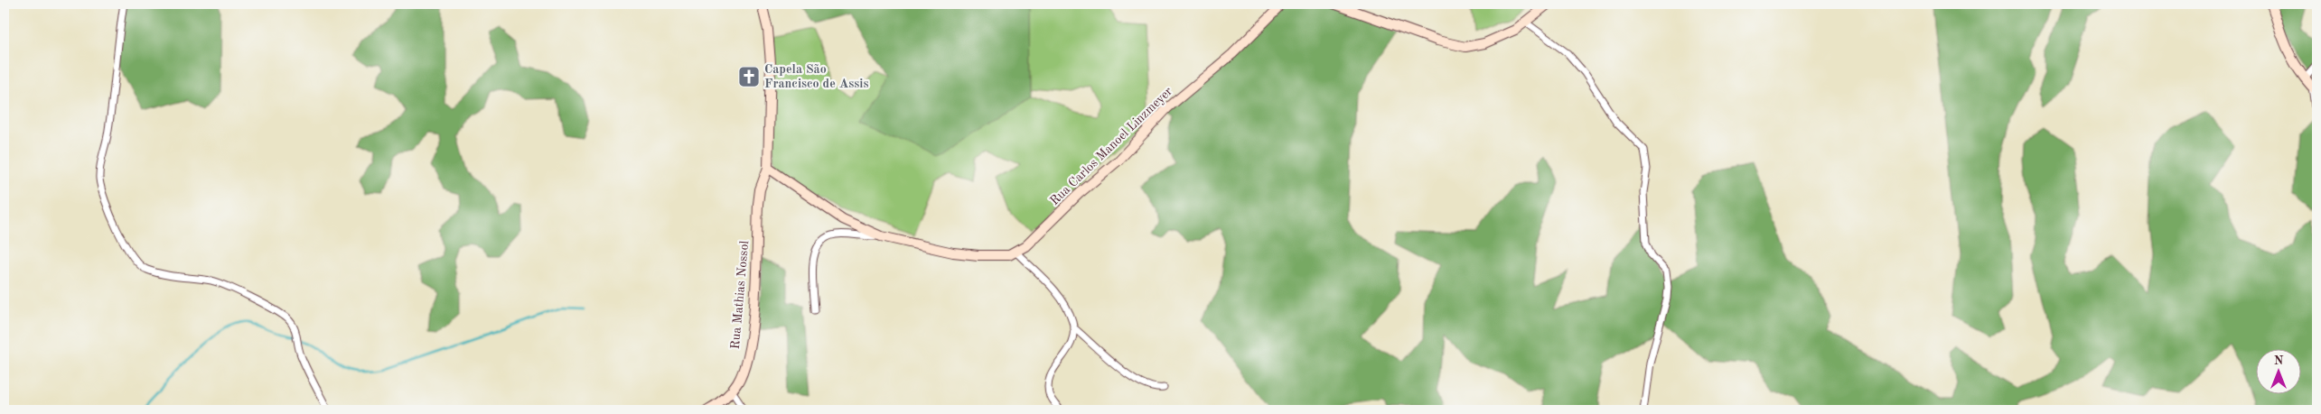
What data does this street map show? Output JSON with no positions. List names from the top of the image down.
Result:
{
  "streets": {
    "street": ["Rua Carlos Manoel Linzmeyer", "Rua Mathias Nossol"]
  },
  "places": {
    "church": ["Capela São Francisco de Assis"]
  },
  "north": "top"
}
